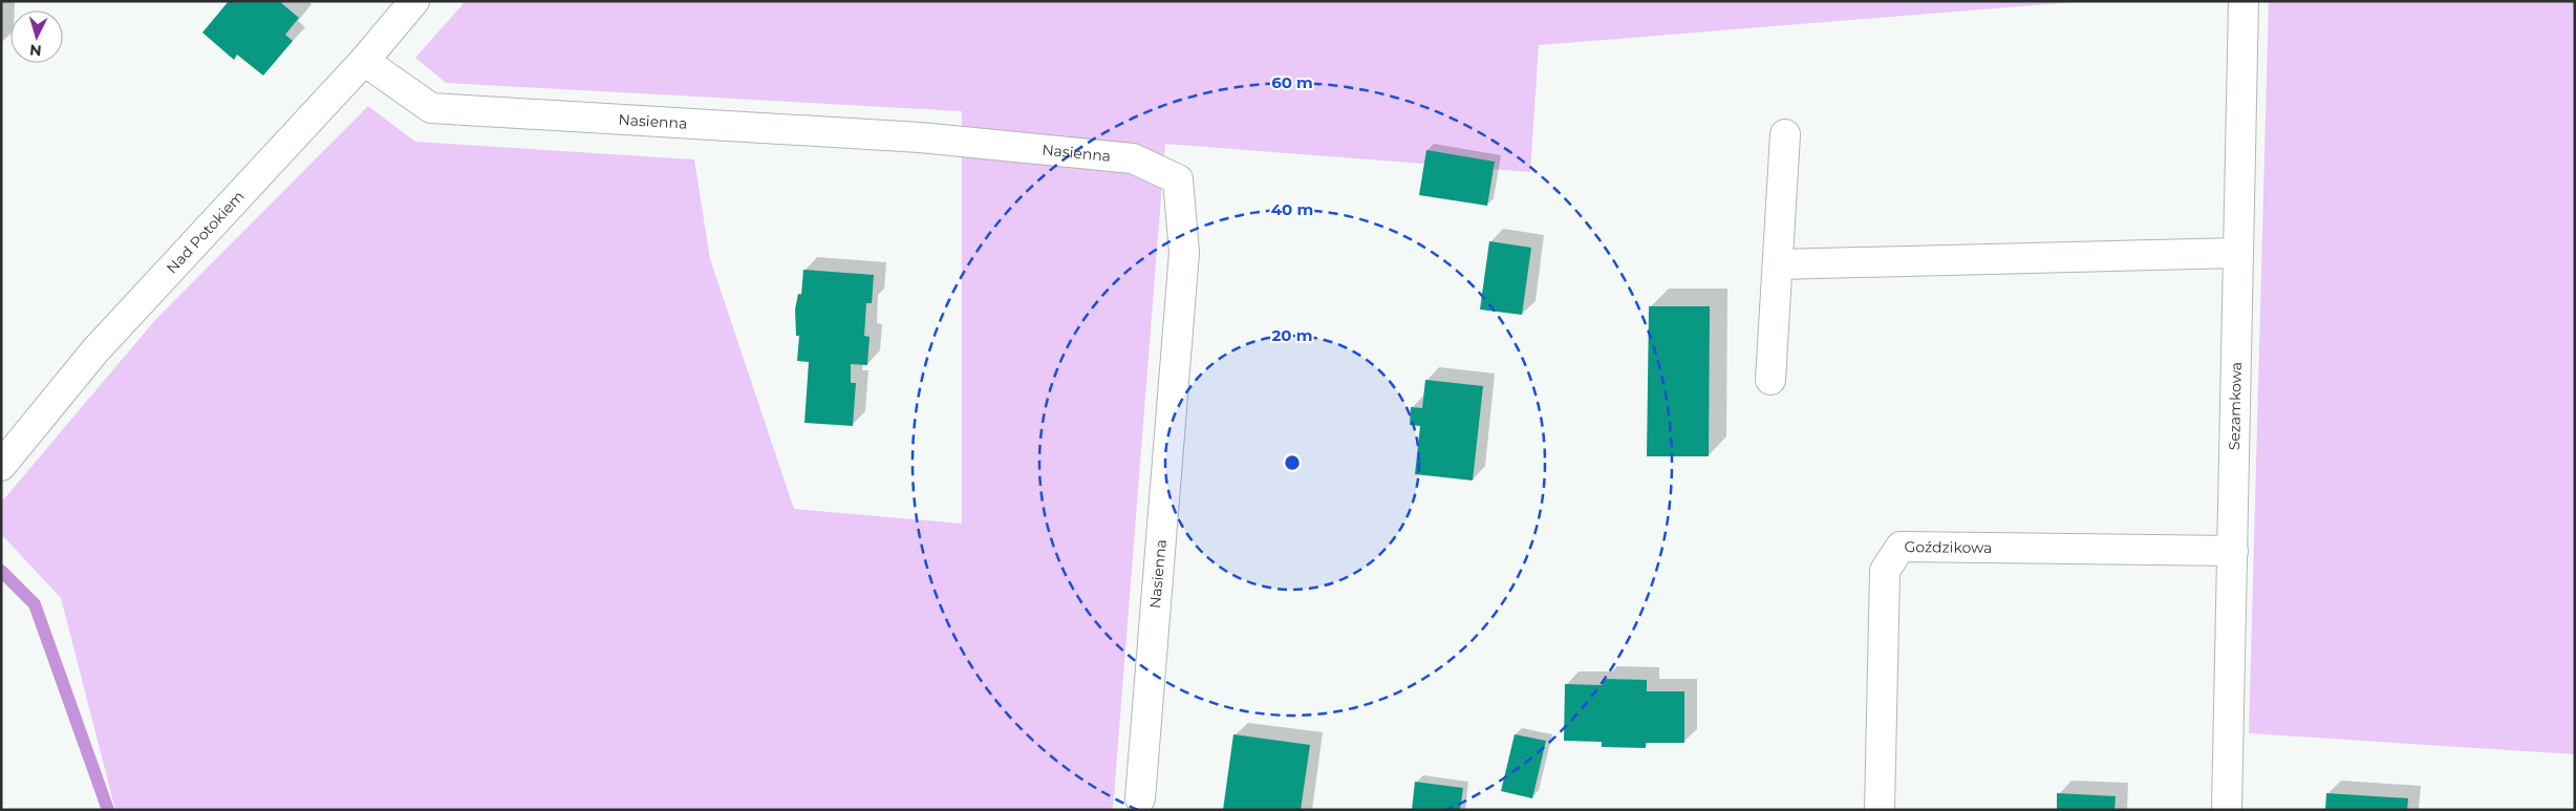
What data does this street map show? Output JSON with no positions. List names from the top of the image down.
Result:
{
  "streets": {
    "street": [
      "Nasienna",
      "Nad Potokiem",
      "Sezamkowa",
      "Goździkowa"
    ]
  },
  "crossings": [
    ["Nasienna", "Nad Potokiem"],
    ["Sezamkowa", "Goździkowa"]
  ],
  "north": "bottom",
  "rings": ["60 m", "40 m", "20 m"]
}
